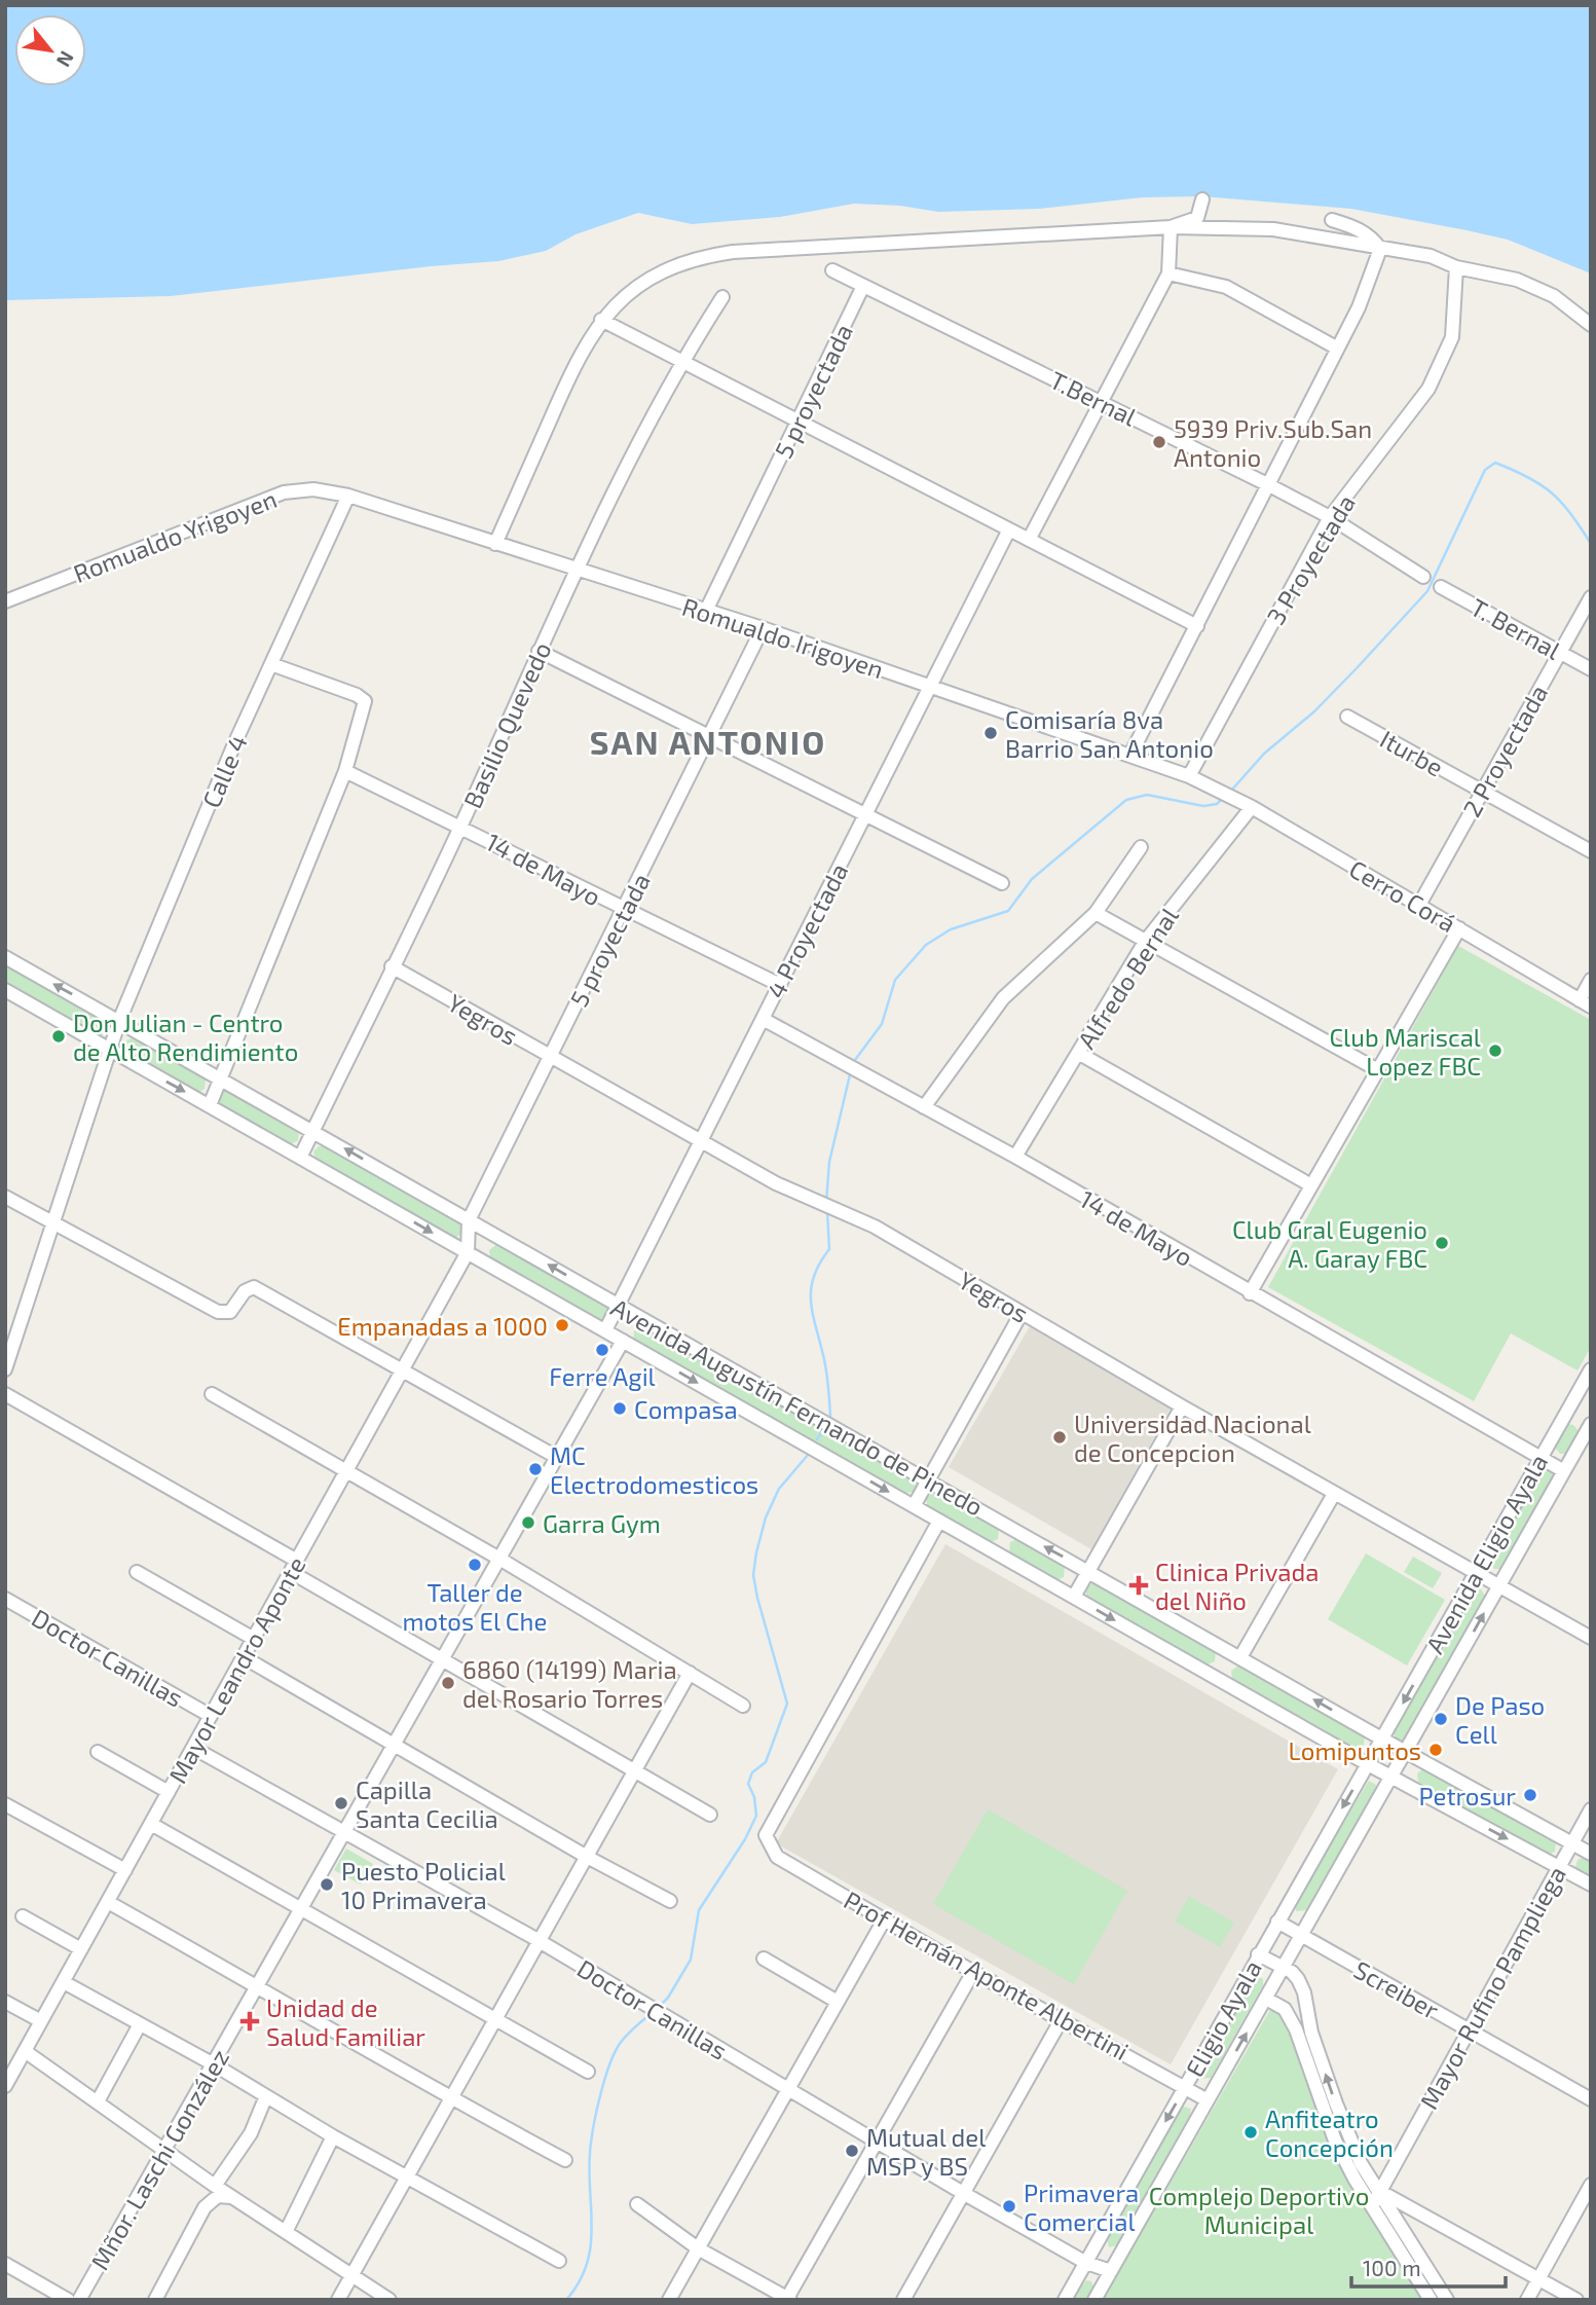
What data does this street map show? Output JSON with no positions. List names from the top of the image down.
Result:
{
  "streets": {
    "street": [
      "5 proyectada",
      "T.Bernal",
      "Romualdo Yrigoyen",
      "3 Proyectada",
      "T. Bernal",
      "Romualdo Irigoyen",
      "Basilio Quevedo",
      "2 Proyectada",
      "Iturbe",
      "Calle 4",
      "14 de Mayo",
      "Cerro Corá",
      "4 Proyectada",
      "Alfredo Bernal",
      "Yegros",
      "Avenida Augustín Fernando de Pinedo",
      "Avenida Eligio Ayala",
      "Doctor Canillas",
      "Mayor Leandro Aponte",
      "Prof Hernán Aponte Albertini",
      "Mayor Rufino Pampliega",
      "Screiber",
      "Eligio Ayala",
      "Mñor. Laschi González"
    ]
  },
  "crossings": [
    ["5 proyectada", "T.Bernal"],
    ["5 proyectada", "Romualdo Irigoyen"],
    ["5 proyectada", "14 de Mayo"],
    ["5 proyectada", "Yegros"],
    ["5 proyectada", "Avenida Augustín Fernando de Pinedo"],
    ["5 proyectada", "Mayor Leandro Aponte"],
    ["T.Bernal", "3 Proyectada"],
    ["Romualdo Yrigoyen", "Romualdo Irigoyen"],
    ["Romualdo Yrigoyen", "Calle 4"],
    ["3 Proyectada", "Romualdo Irigoyen"],
    ["T. Bernal", "2 Proyectada"],
    ["Romualdo Irigoyen", "Basilio Quevedo"],
    ["Romualdo Irigoyen", "Calle 4"],
    ["Romualdo Irigoyen", "Cerro Corá"],
    ["Romualdo Irigoyen", "4 Proyectada"],
    ["Basilio Quevedo", "14 de Mayo"],
    ["Basilio Quevedo", "Yegros"],
    ["Basilio Quevedo", "Avenida Augustín Fernando de Pinedo"],
    ["2 Proyectada", "Iturbe"],
    ["2 Proyectada", "Cerro Corá"],
    ["Calle 4", "Avenida Augustín Fernando de Pinedo"],
    ["14 de Mayo", "4 Proyectada"],
    ["14 de Mayo", "Alfredo Bernal"],
    ["14 de Mayo", "Avenida Eligio Ayala"],
    ["Cerro Corá", "Alfredo Bernal"],
    ["4 Proyectada", "Yegros"],
    ["4 Proyectada", "Avenida Augustín Fernando de Pinedo"],
    ["Yegros", "Avenida Eligio Ayala"],
    ["Avenida Augustín Fernando de Pinedo", "Avenida Eligio Ayala"],
    ["Avenida Augustín Fernando de Pinedo", "Mayor Leandro Aponte"],
    ["Avenida Augustín Fernando de Pinedo", "Prof Hernán Aponte Albertini"],
    ["Avenida Augustín Fernando de Pinedo", "Mayor Rufino Pampliega"],
    ["Avenida Augustín Fernando de Pinedo", "Eligio Ayala"],
    ["Avenida Augustín Fernando de Pinedo", "Mñor. Laschi González"],
    ["Avenida Eligio Ayala", "Eligio Ayala"],
    ["Doctor Canillas", "Mayor Leandro Aponte"],
    ["Doctor Canillas", "Eligio Ayala"],
    ["Doctor Canillas", "Mñor. Laschi González"],
    ["Prof Hernán Aponte Albertini", "Eligio Ayala"],
    ["Mayor Rufino Pampliega", "Screiber"],
    ["Screiber", "Eligio Ayala"]
  ],
  "districts": ["SAN ANTONIO"],
  "parks": ["Complejo Deportivo Municipal"],
  "places": {
    "other": [
      "5939 Priv.Sub.San Antonio",
      "Comisaría 8va Barrio San Antonio",
      "Don Julian - Centro de Alto Rendimiento",
      "Club Mariscal Lopez FBC",
      "Club Gral Eugenio A. Garay FBC",
      "Empanadas a 1000",
      "Ferre Agil",
      "Compasa",
      "Universidad Nacional de Concepcion",
      "MC Electrodomesticos",
      "Garra Gym",
      "Taller de motos El Che",
      "6860 (14199) Maria del Rosario Torres",
      "De Paso Cell",
      "Lomipuntos",
      "Petrosur",
      "Capilla Santa Cecilia",
      "Puesto Policial 10 Primavera",
      "Anfiteatro Concepción",
      "Mutual del MSP y BS",
      "Primavera Comercial"
    ],
    "health": ["Clinica Privada del Niño", "Unidad de Salud Familiar"]
  },
  "scale_bar": "100 m",
  "north": "bottom right"
}
